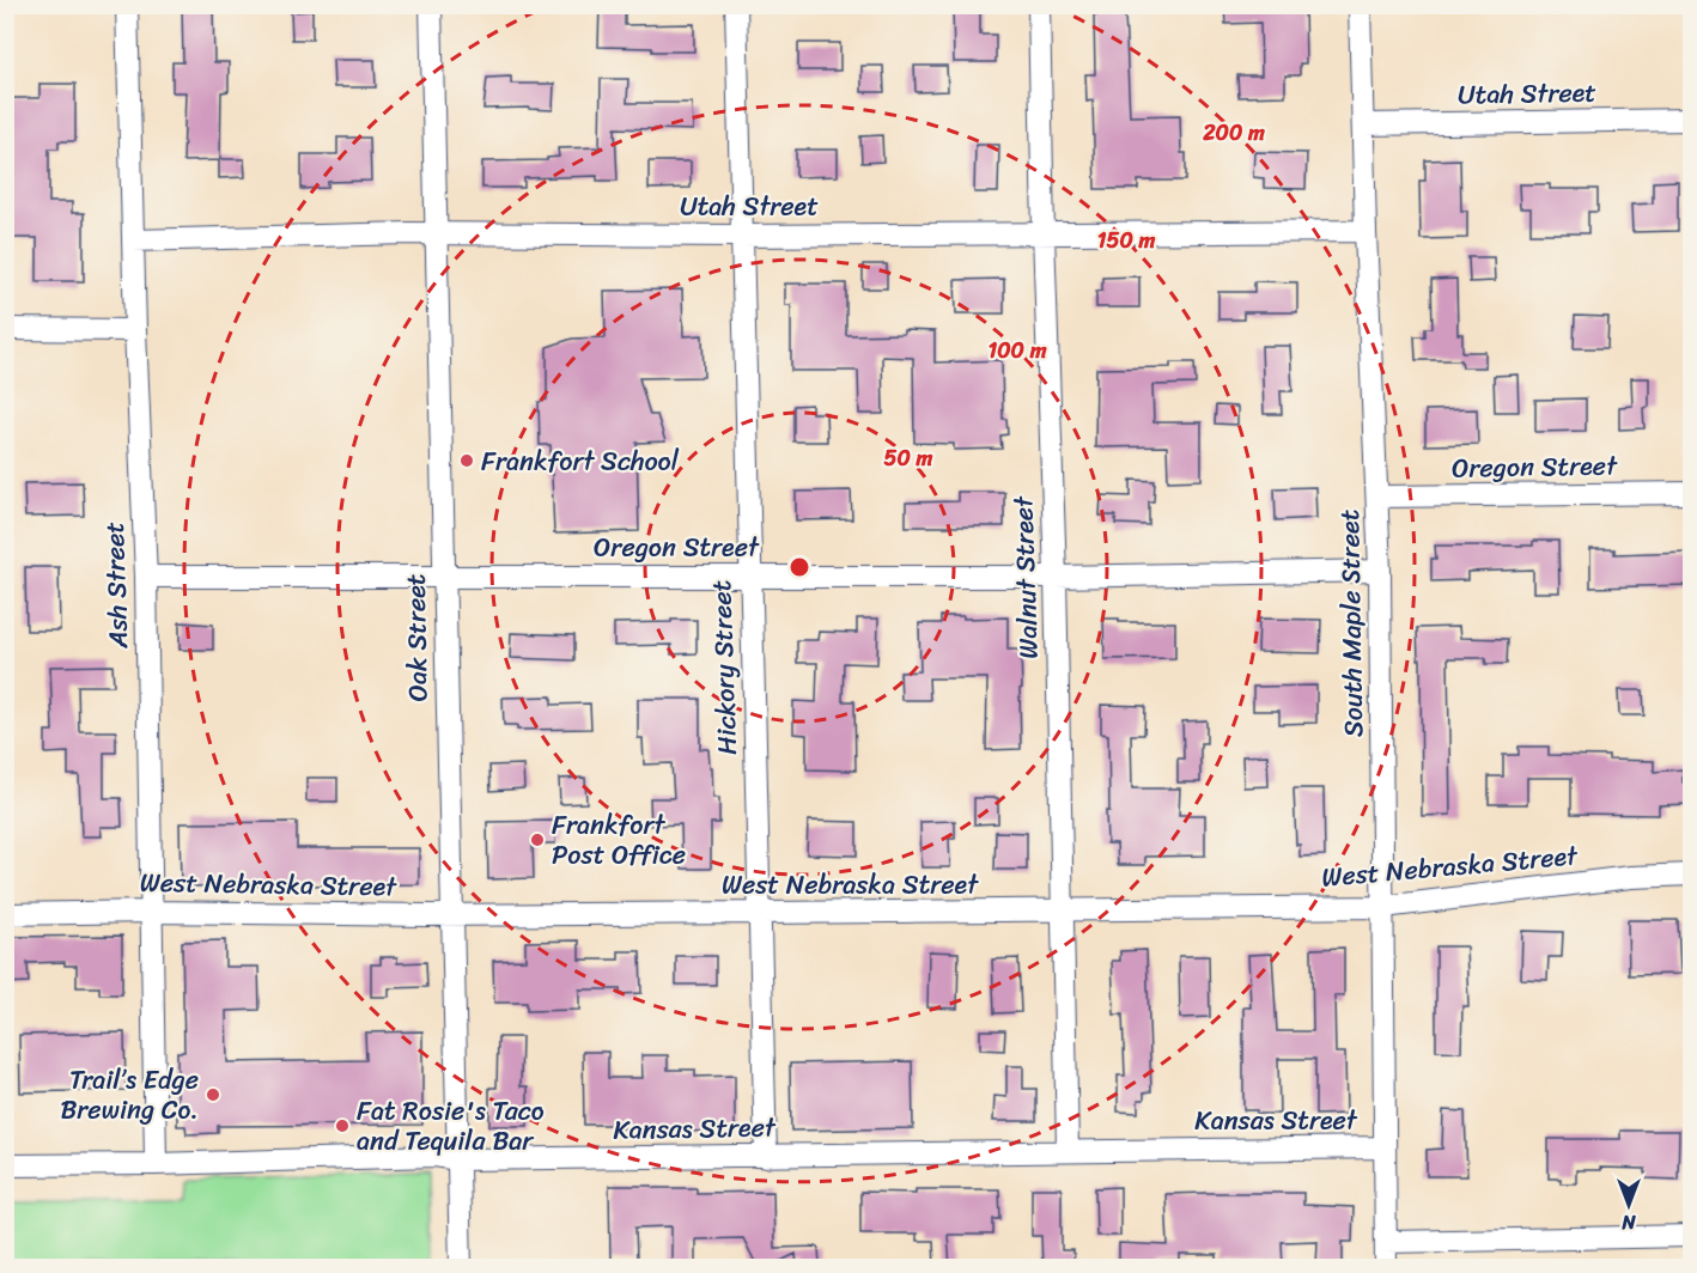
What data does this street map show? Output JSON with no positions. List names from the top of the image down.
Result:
{
  "streets": {
    "street": [
      "Utah Street",
      "Oregon Street",
      "Walnut Street",
      "Ash Street",
      "South Maple Street",
      "Oak Street",
      "Hickory Street",
      "West Nebraska Street",
      "Kansas Street"
    ]
  },
  "crossings": [
    ["Utah Street", "Walnut Street"],
    ["Utah Street", "Ash Street"],
    ["Utah Street", "South Maple Street"],
    ["Utah Street", "Oak Street"],
    ["Utah Street", "Hickory Street"],
    ["Oregon Street", "Walnut Street"],
    ["Oregon Street", "Ash Street"],
    ["Oregon Street", "South Maple Street"],
    ["Oregon Street", "Oak Street"],
    ["Oregon Street", "Hickory Street"],
    ["Walnut Street", "West Nebraska Street"],
    ["Walnut Street", "Kansas Street"],
    ["Ash Street", "West Nebraska Street"],
    ["Ash Street", "Kansas Street"],
    ["South Maple Street", "West Nebraska Street"],
    ["South Maple Street", "Kansas Street"],
    ["Oak Street", "West Nebraska Street"],
    ["Oak Street", "Kansas Street"],
    ["Hickory Street", "West Nebraska Street"],
    ["Hickory Street", "Kansas Street"]
  ],
  "places": [
    "Frankfort School",
    "Frankfort Post Office",
    "Trail’s Edge Brewing Co.",
    "Fat Rosie's Taco and Tequila Bar"
  ],
  "north": "bottom",
  "rings": [
    "200 m",
    "150 m",
    "100 m",
    "50 m"
  ]
}
